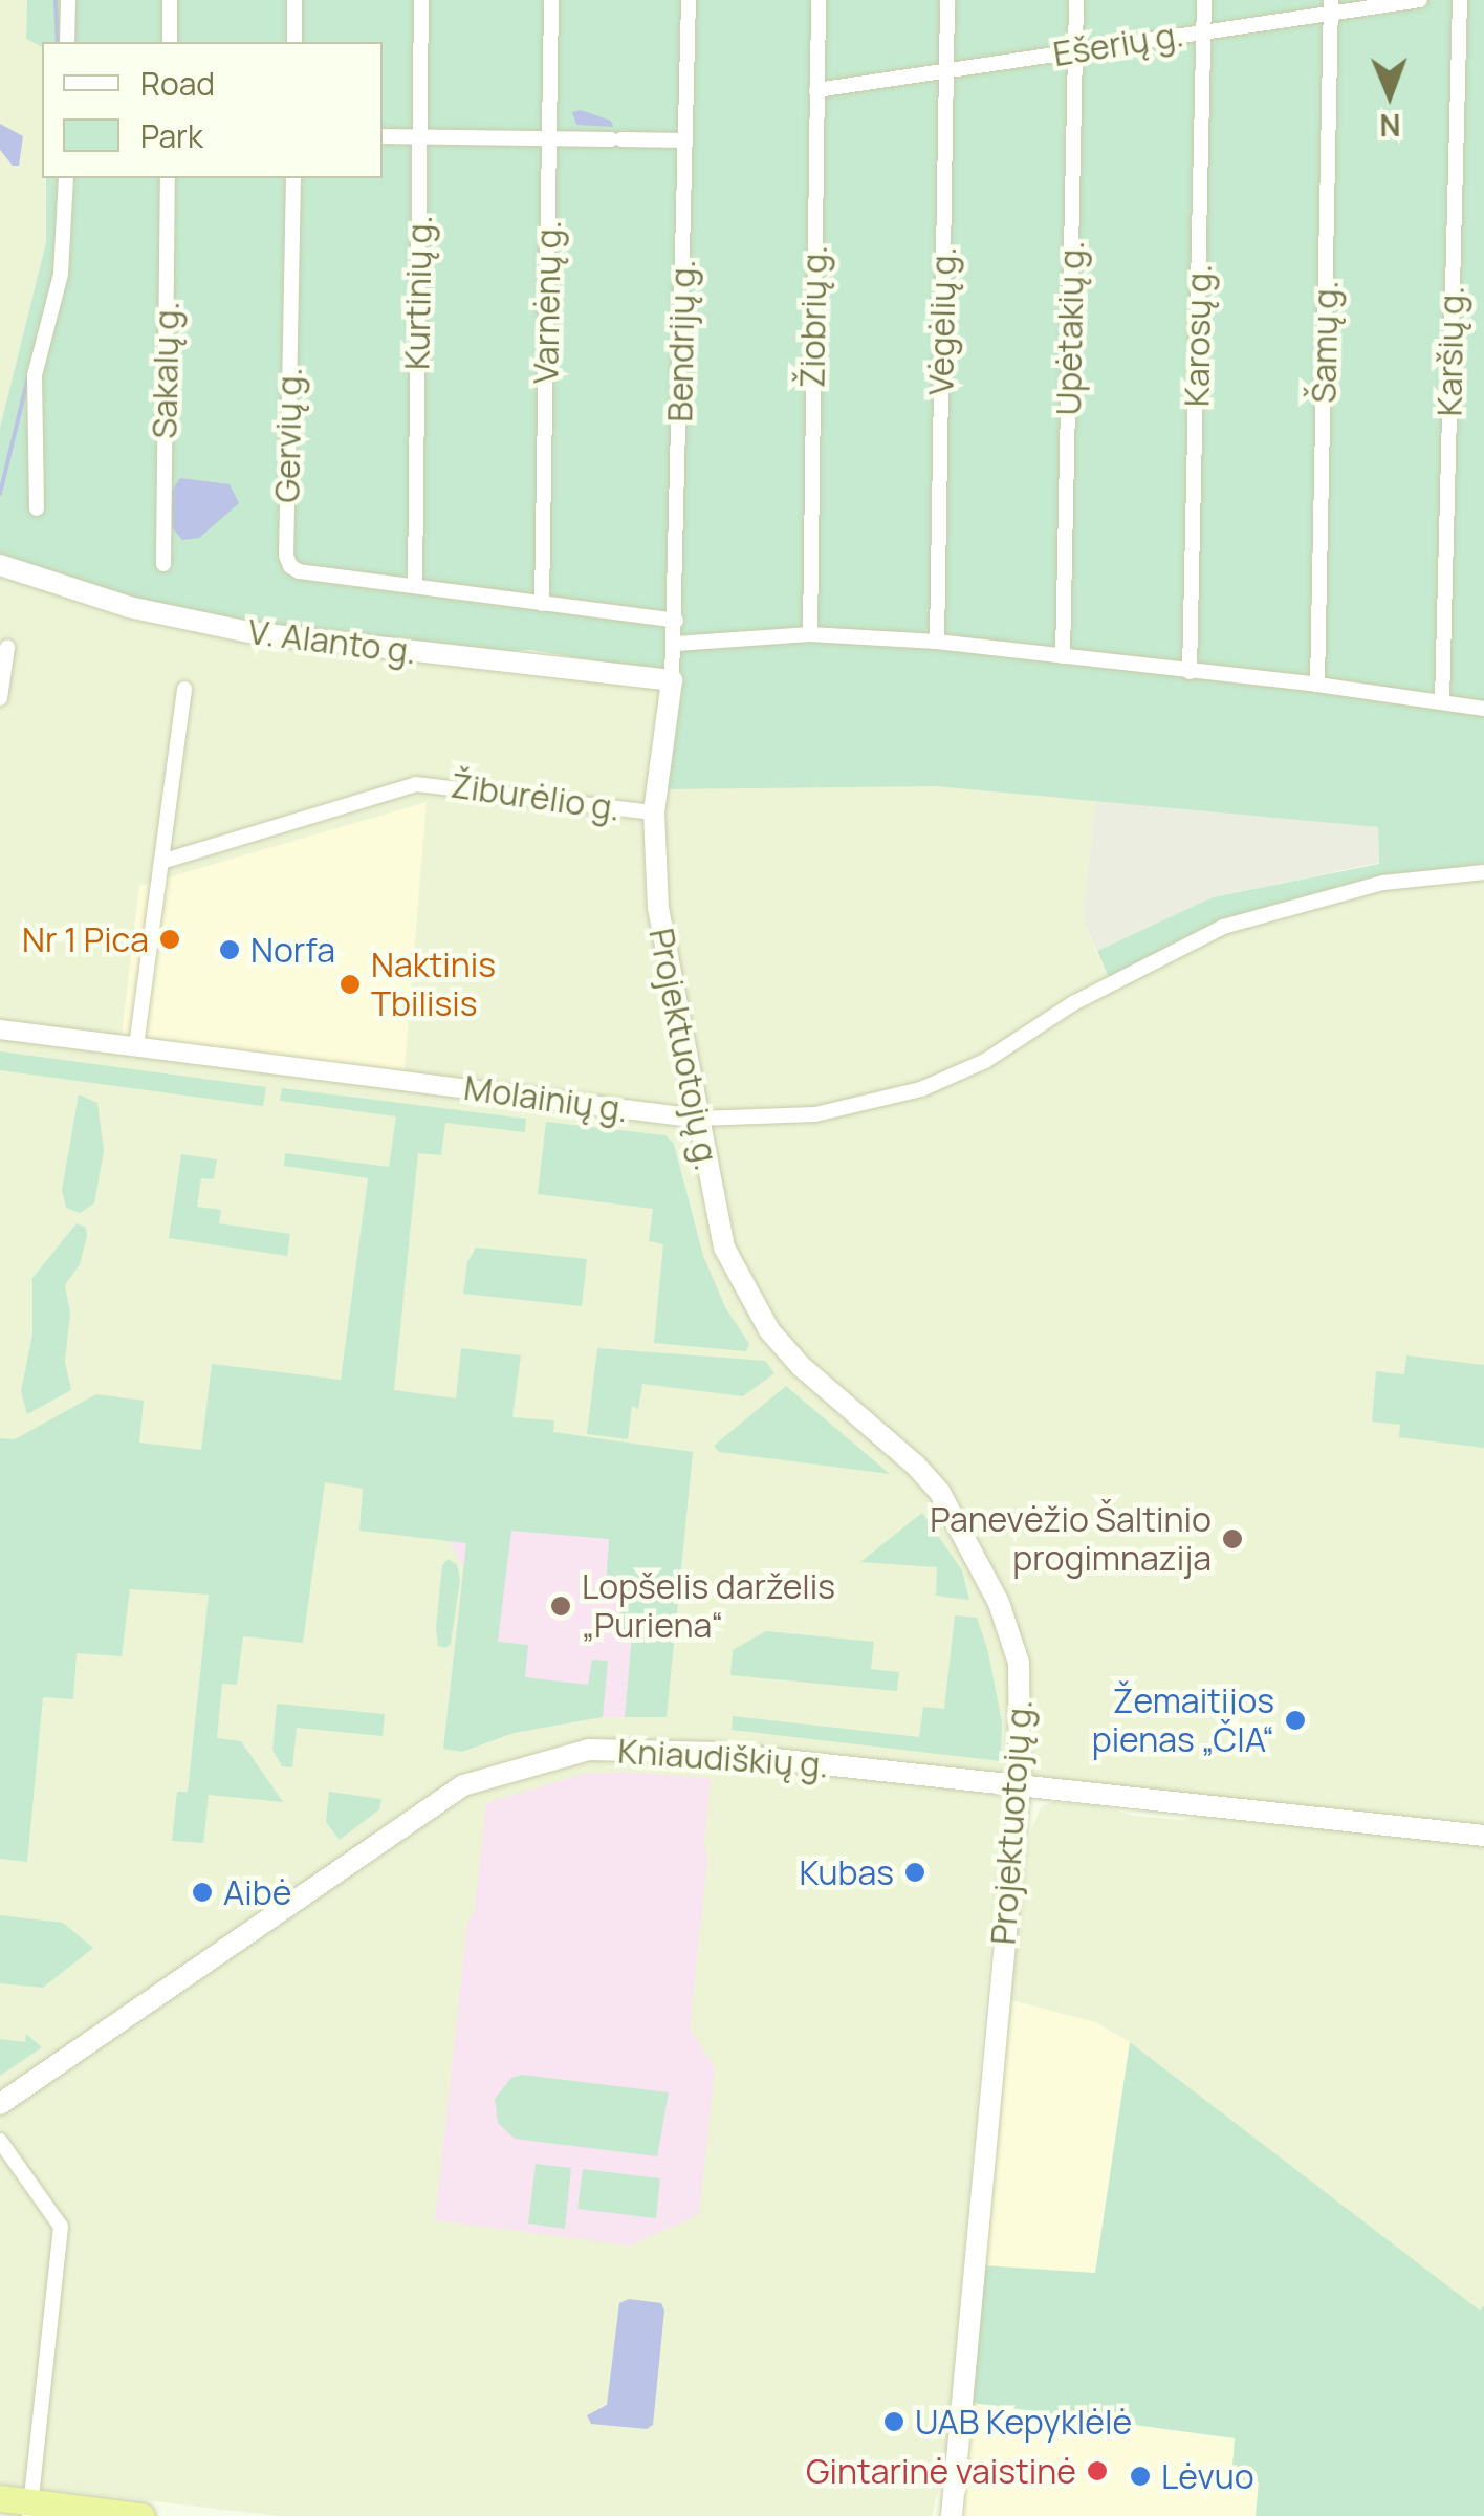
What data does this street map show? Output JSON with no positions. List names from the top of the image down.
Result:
{
  "streets": {
    "main road": ["V. Alanto g.", "Projektuotojų g.", "Kniaudiškių g."],
    "street": [
      "Ešerių g.",
      "Kurtinių g.",
      "Varnėnų g.",
      "Žiobrių g.",
      "Vėgėlių g.",
      "Upėtakių g.",
      "Karosų g.",
      "Bendrijų g.",
      "Šamų g.",
      "Karšių g.",
      "Sakalų g.",
      "Gervių g.",
      "Žiburėlio g.",
      "Molainių g."
    ]
  },
  "crossings": [
    ["Ešerių g.", "Žiobrių g."],
    ["Ešerių g.", "Vėgėlių g."],
    ["Ešerių g.", "Upėtakių g."],
    ["Ešerių g.", "Karosų g."],
    ["Ešerių g.", "Šamų g."],
    ["Kurtinių g.", "Gervių g."],
    ["Varnėnų g.", "Gervių g."],
    ["Bendrijų g.", "Gervių g."],
    ["Bendrijų g.", "V. Alanto g."],
    ["Bendrijų g.", "Projektuotojų g."],
    ["V. Alanto g.", "Projektuotojų g."],
    ["Žiburėlio g.", "Projektuotojų g."],
    ["Projektuotojų g.", "Molainių g."],
    ["Projektuotojų g.", "Kniaudiškių g."]
  ],
  "places": [
    "Nr 1 Pica",
    "Norfa",
    "Naktinis Tbilisis",
    "Panevėžio Šaltinio progimnazija",
    "Lopšelis darželis „Puriena“",
    "Žemaitijos pienas „ČIA“",
    "Kubas",
    "Aibė",
    "UAB Kepyklėlė",
    "Gintarinė vaistinė",
    "Lėvuo"
  ],
  "legend": ["Road", "Park"],
  "north": "bottom"
}
